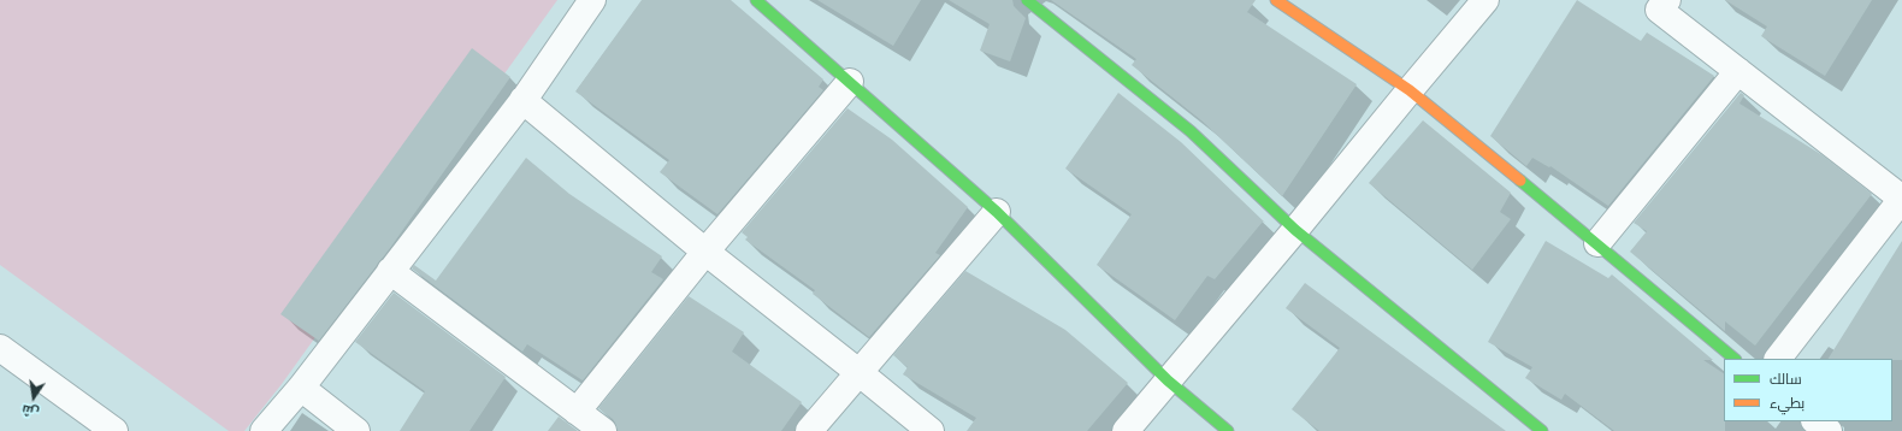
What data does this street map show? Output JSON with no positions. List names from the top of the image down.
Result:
{
  "legend": ["سالك", "بطيء"],
  "north": "bottom"
}
